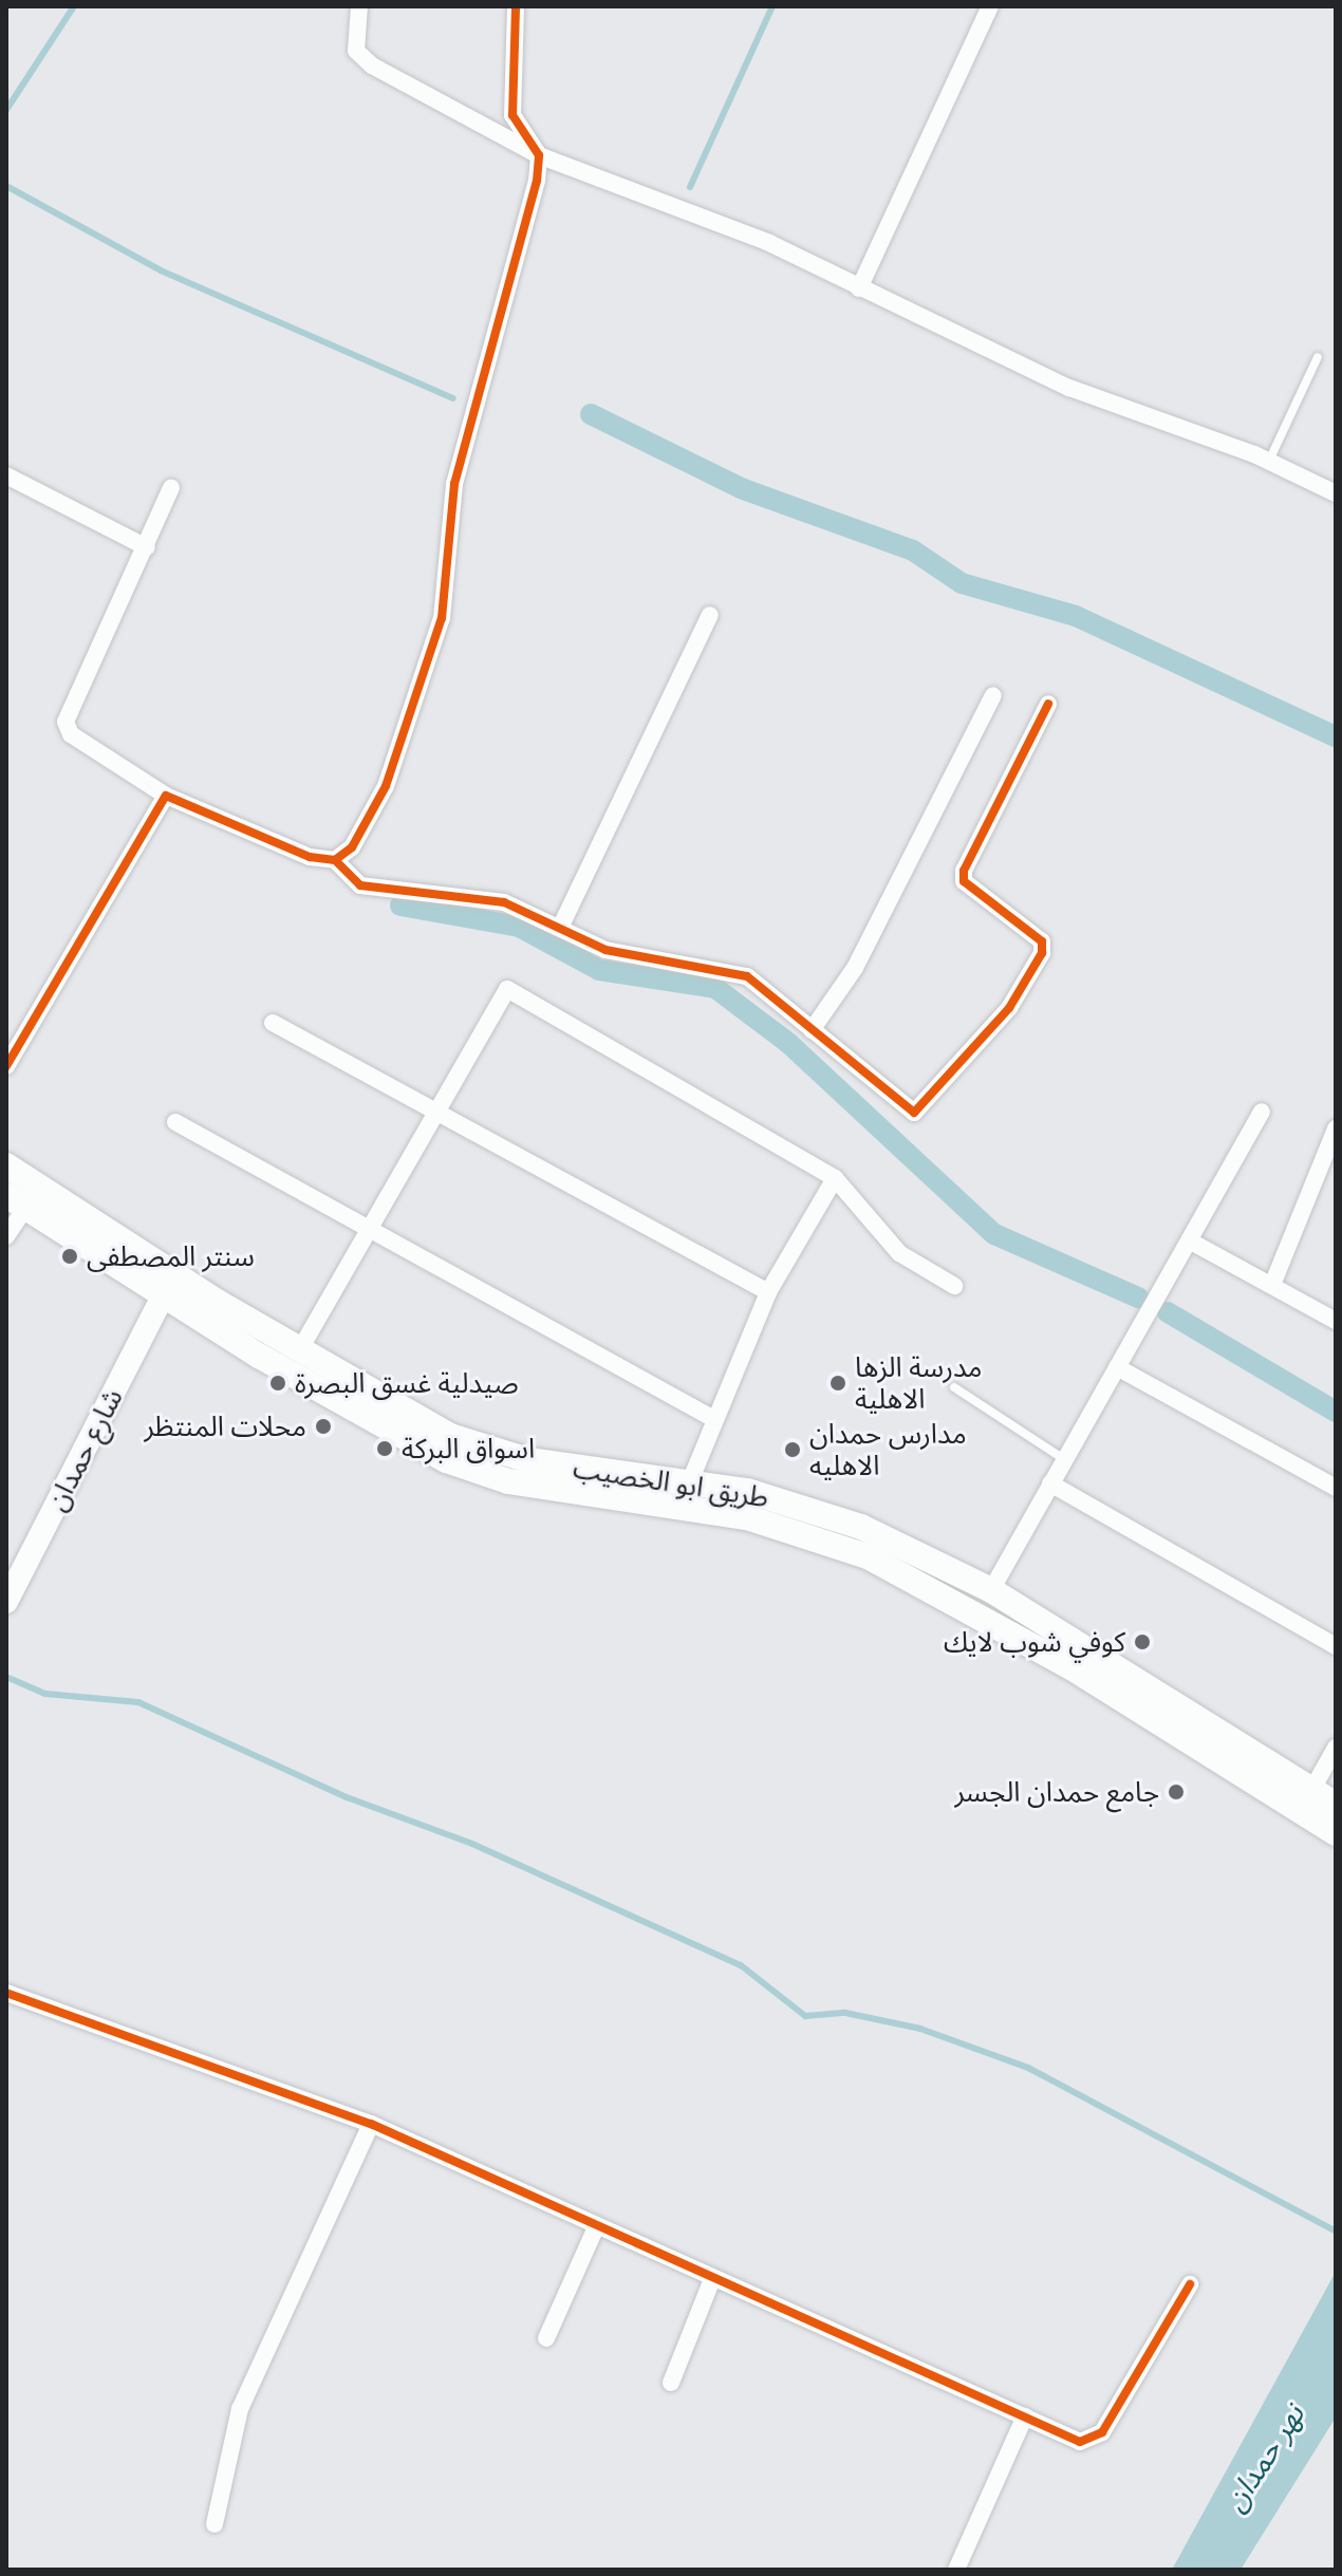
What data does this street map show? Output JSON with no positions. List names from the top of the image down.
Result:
{
  "streets": {
    "main road": ["شارع حمدان", "طريق ابو الخصيب"]
  },
  "crossings": [
    ["شارع حمدان", "طريق ابو الخصيب"]
  ],
  "water": ["نهر حمدان"],
  "places": [
    "سنتر المصطفى",
    "صيدلية غسق البصرة",
    "مدرسة الزها الاهلية",
    "محلات المنتظر",
    "اسواق البركة",
    "مدارس حمدان الاهليه",
    "كوفي شوب لايك",
    "جامع حمدان الجسر"
  ]
}
